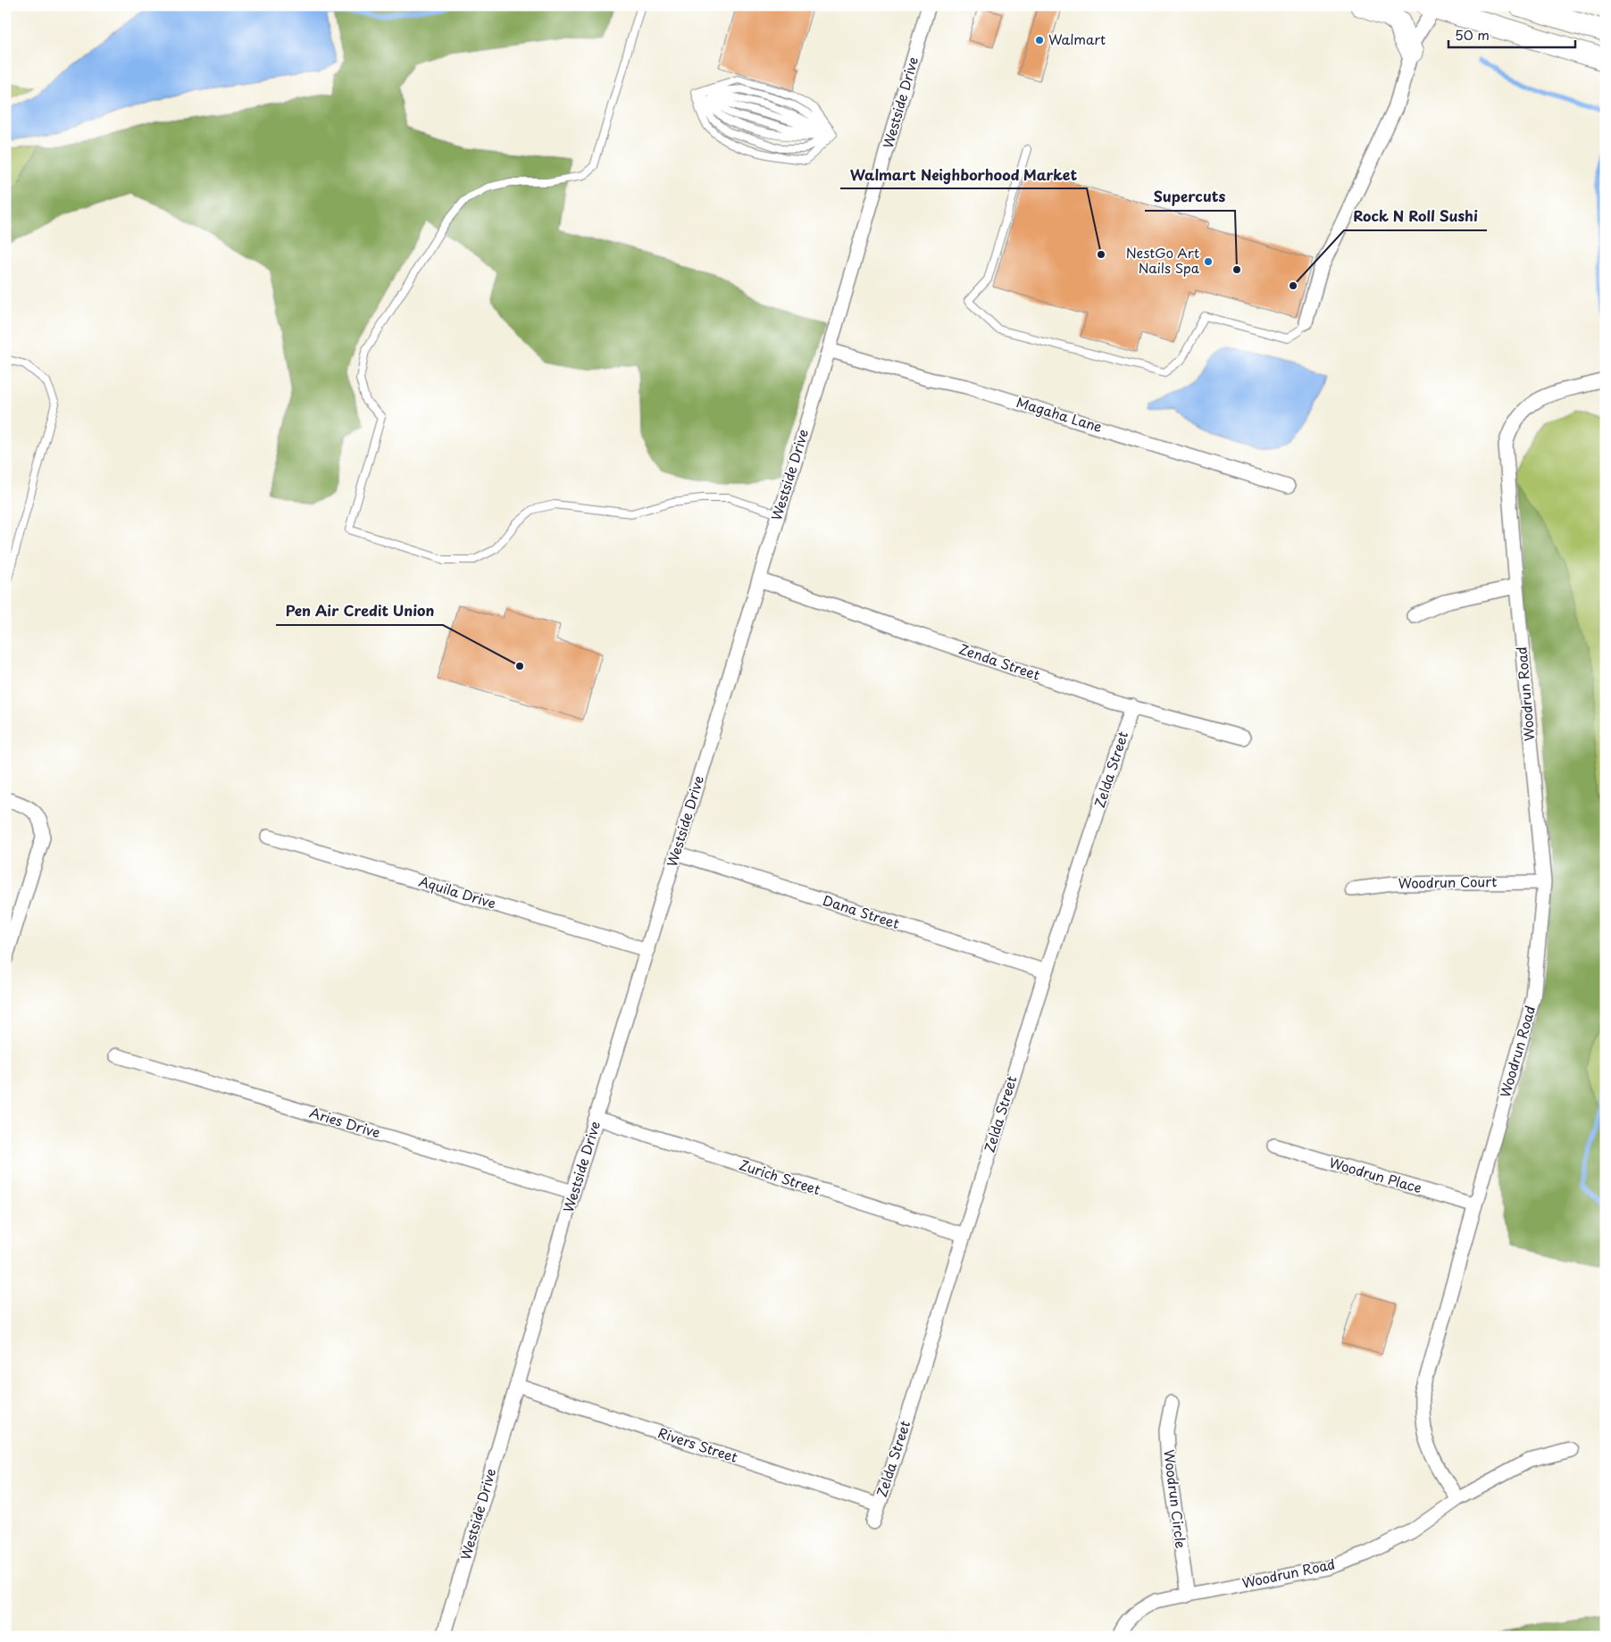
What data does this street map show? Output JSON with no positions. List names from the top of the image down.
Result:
{
  "streets": {
    "street": [
      "Westside Drive",
      "Magaha Lane",
      "Zenda Street",
      "Woodrun Road",
      "Zelda Street",
      "Woodrun Court",
      "Aquila Drive",
      "Dana Street",
      "Aries Drive",
      "Woodrun Place",
      "Zurich Street",
      "Rivers Street",
      "Woodrun Circle"
    ]
  },
  "crossings": [
    ["Westside Drive", "Magaha Lane"],
    ["Westside Drive", "Zenda Street"],
    ["Westside Drive", "Aquila Drive"],
    ["Westside Drive", "Dana Street"],
    ["Westside Drive", "Aries Drive"],
    ["Westside Drive", "Zurich Street"],
    ["Westside Drive", "Rivers Street"],
    ["Zenda Street", "Zelda Street"],
    ["Woodrun Road", "Woodrun Court"],
    ["Woodrun Road", "Woodrun Place"],
    ["Woodrun Road", "Woodrun Circle"],
    ["Zelda Street", "Dana Street"],
    ["Zelda Street", "Zurich Street"],
    ["Zelda Street", "Rivers Street"]
  ],
  "places": [
    "Walmart",
    "Walmart Neighborhood Market",
    "NestGo Art Nails Spa",
    "Supercuts",
    "Rock N Roll Sushi",
    "Pen Air Credit Union"
  ],
  "scale_bar": "50 m"
}
